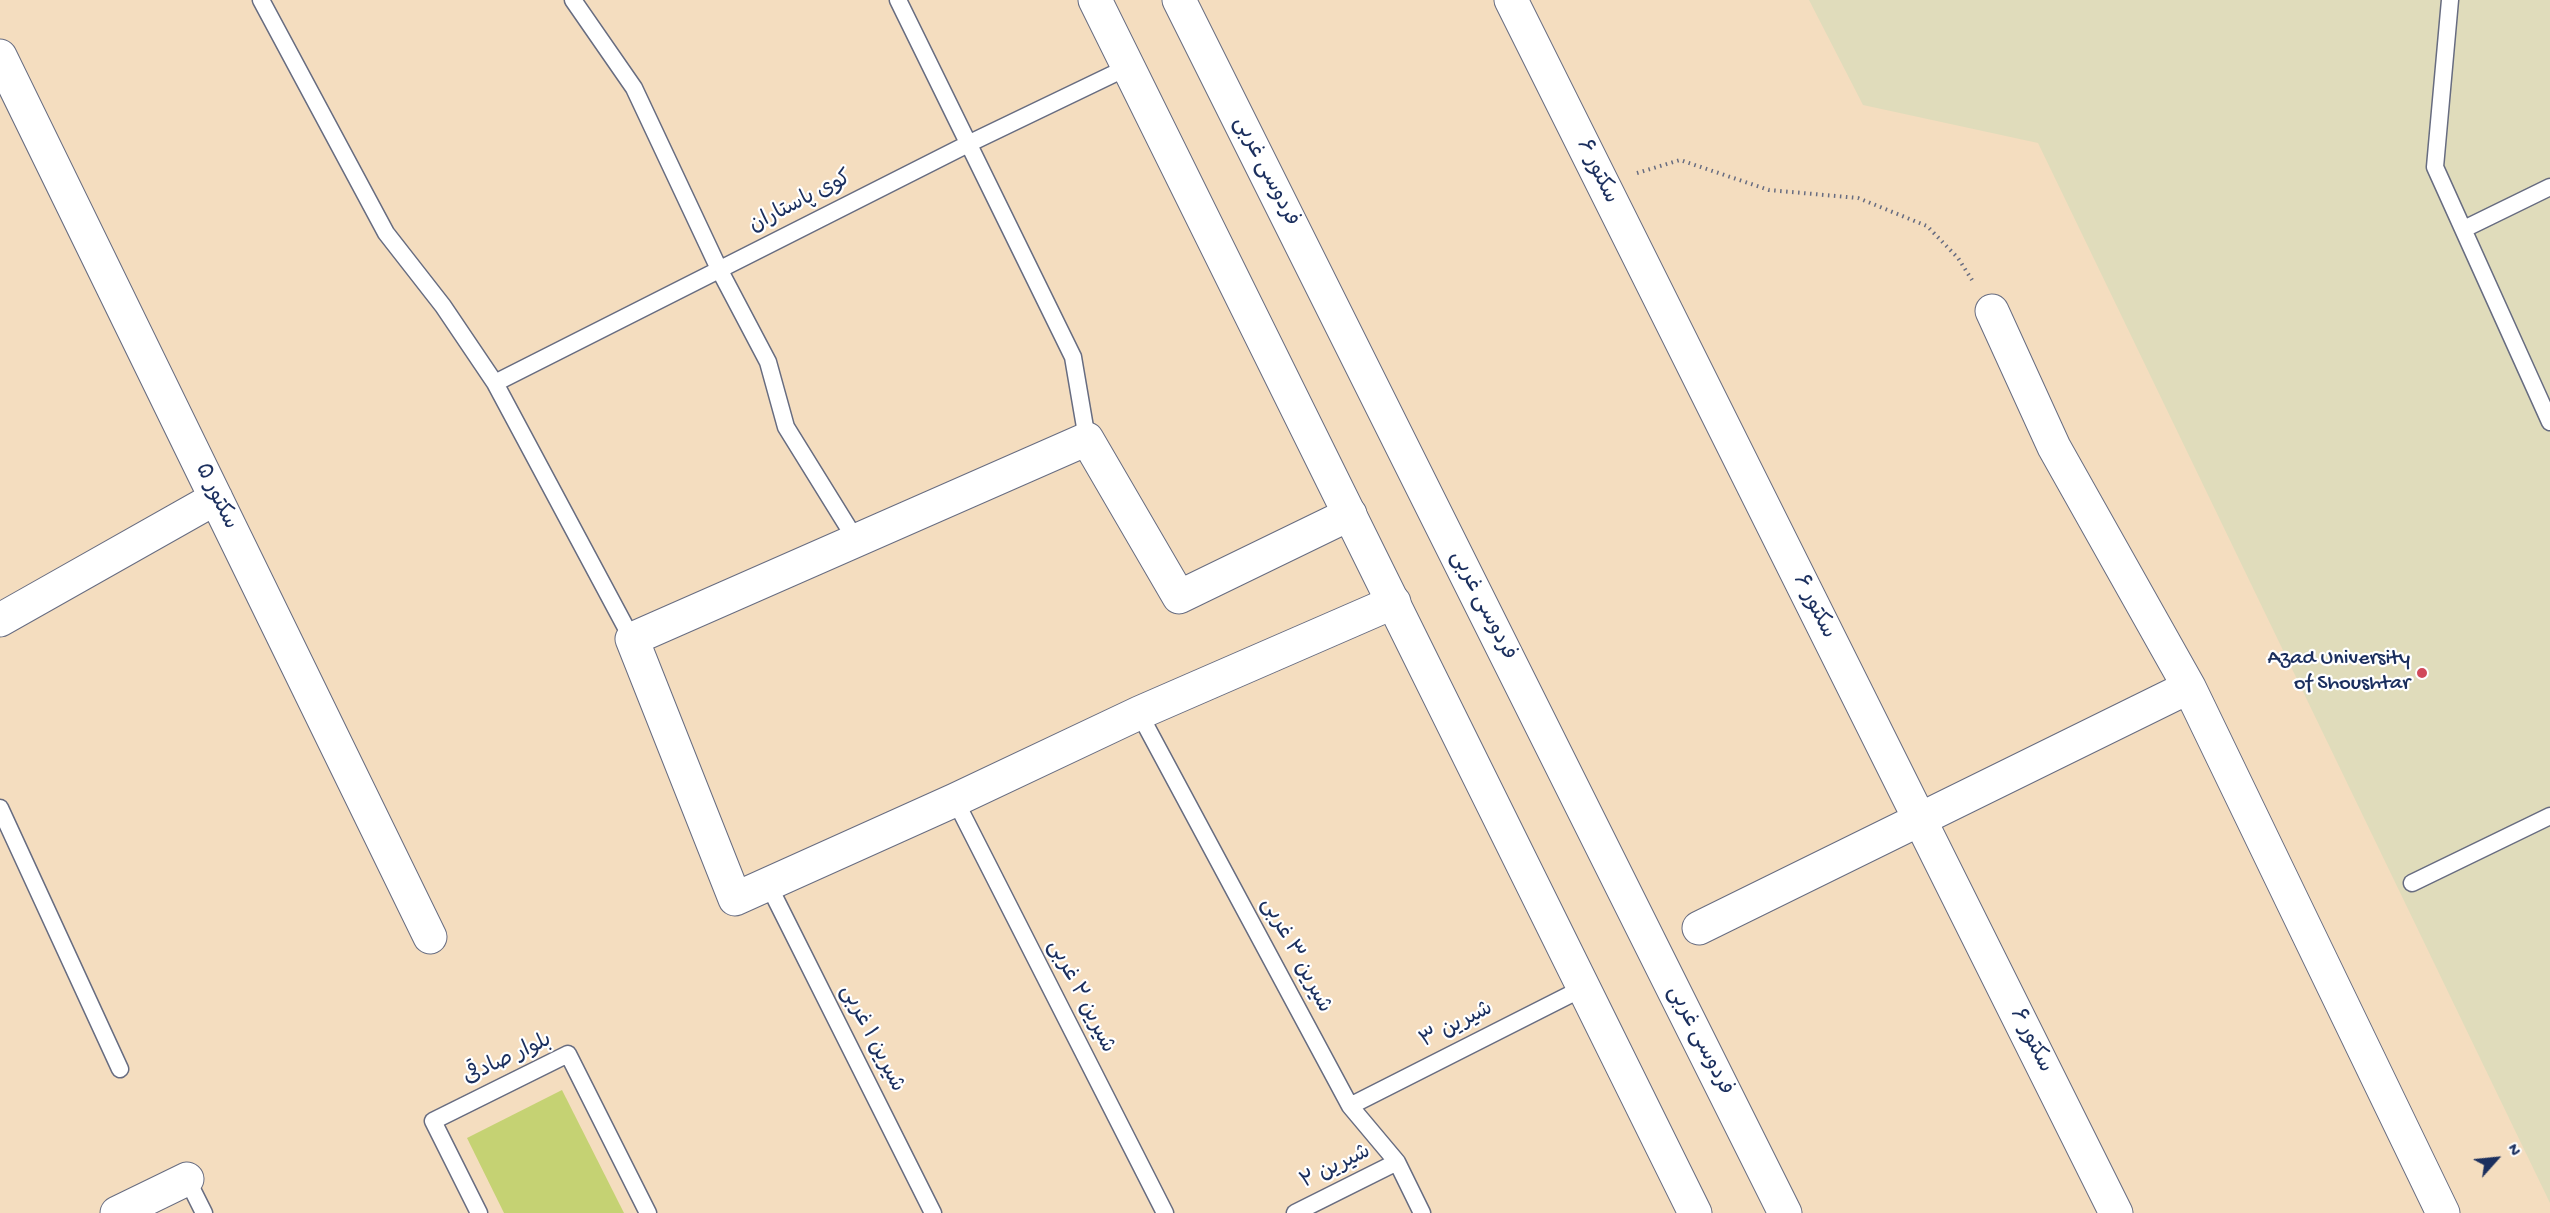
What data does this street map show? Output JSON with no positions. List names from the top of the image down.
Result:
{
  "streets": {
    "street": ["فردوسی غربی", "سکتور ۶", "سکتور ۵"],
    "lane": [
      "کوی پاستاران",
      "شیرین ۳ غربی",
      "شیرین ۲ غربی",
      "شیرین ۳",
      "شیرین ۱ غربی",
      "بلوار صادقی",
      "شیرین ۲"
    ]
  },
  "crossings": [
    ["شیرین ۳ غربی", "شیرین ۳"],
    ["شیرین ۳ غربی", "شیرین ۲"]
  ],
  "places": ["Azad University of Shoushtar"],
  "north": "top right"
}
